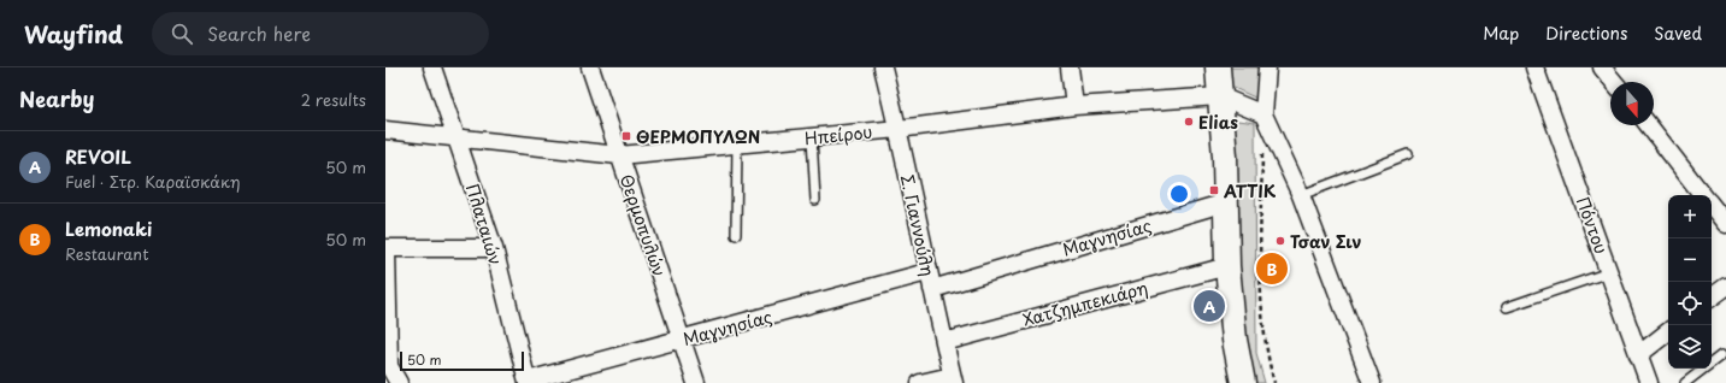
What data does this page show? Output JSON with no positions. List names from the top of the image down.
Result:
{
  "streets": {
    "street": [
      "Ηπείρου",
      "Πλαταιών",
      "Θερμοπυλών",
      "Σ. Γιαννούλη",
      "Πόντου",
      "Μαγνησίας",
      "Χατζημπεκιάρη"
    ]
  },
  "crossings": [
    ["Ηπείρου", "Πλαταιών"],
    ["Ηπείρου", "Θερμοπυλών"],
    ["Ηπείρου", "Σ. Γιαννούλη"],
    ["Πλαταιών", "Μαγνησίας"],
    ["Θερμοπυλών", "Μαγνησίας"],
    ["Σ. Γιαννούλη", "Μαγνησίας"],
    ["Σ. Γιαννούλη", "Χατζημπεκιάρη"]
  ],
  "places": {
    "other": ["Elias", "Τσαν Σιν"],
    "transit": ["ΘΕΡΜΟΠΥΛΏΝ", "ΑΤΤΙΚ"]
  },
  "scale_bar": "50 m",
  "north": "bottom",
  "page": {
    "header": "Wayfind",
    "search": "Search here",
    "nav": ["Map", "Directions", "Saved"],
    "heading": ["Nearby", "2 results"],
    "list": [
      {
        "mark": "A",
        "name": "REVOIL",
        "note": "Fuel · Στρ. Καραϊσκάκη",
        "value": "50 m"
      },
      {
        "mark": "B",
        "name": "Lemonaki",
        "note": "Restaurant",
        "value": "50 m"
      }
    ],
    "map_buttons": ["+", "−"],
    "pins": ["B", "A"],
    "scale": "50 m"
  }
}
